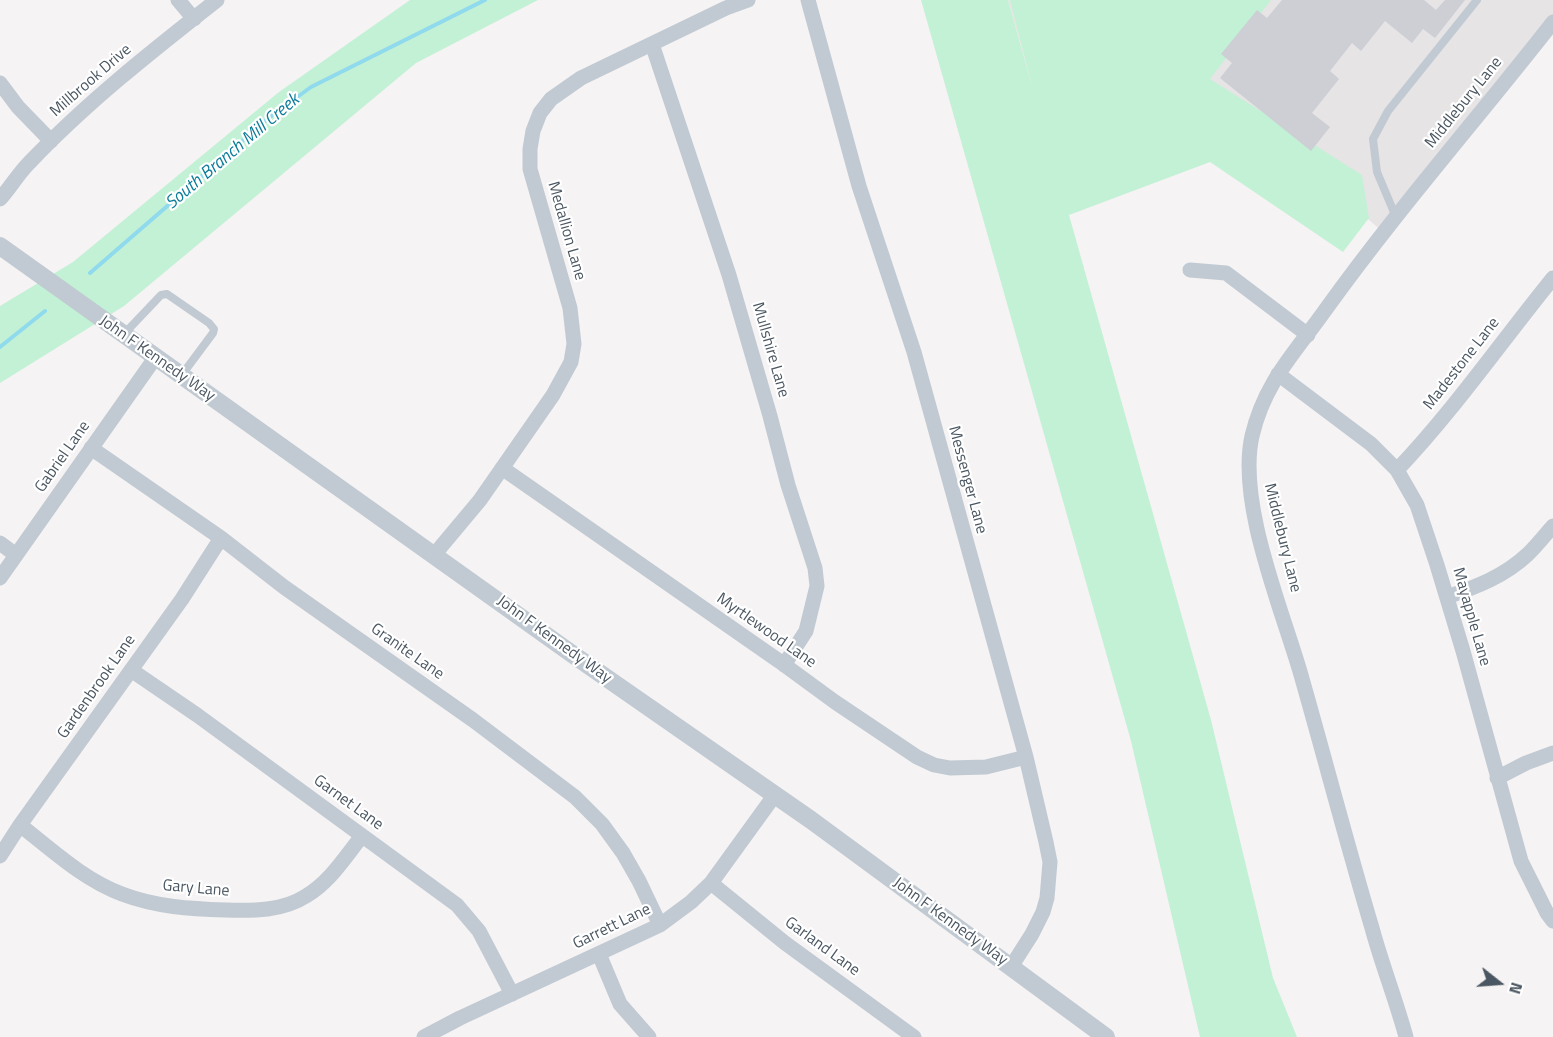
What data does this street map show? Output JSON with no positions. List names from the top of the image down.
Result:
{
  "streets": {
    "street": [
      "Millbrook Drive",
      "Middlebury Lane",
      "Medallion Lane",
      "Mullshire Lane",
      "John F Kennedy Way",
      "Madestone Lane",
      "Gabriel Lane",
      "Messenger Lane",
      "Mayapple Lane",
      "Myrtlewood Lane",
      "Granite Lane",
      "Gardenbrook Lane",
      "Garnet Lane",
      "Gary Lane",
      "Garrett Lane",
      "Garland Lane"
    ]
  },
  "crossings": [
    ["Middlebury Lane", "Mayapple Lane"],
    ["Medallion Lane", "Mullshire Lane"],
    ["Medallion Lane", "John F Kennedy Way"],
    ["Medallion Lane", "Myrtlewood Lane"],
    ["Mullshire Lane", "Myrtlewood Lane"],
    ["John F Kennedy Way", "Gabriel Lane"],
    ["John F Kennedy Way", "Messenger Lane"],
    ["John F Kennedy Way", "Garrett Lane"],
    ["Madestone Lane", "Mayapple Lane"],
    ["Gabriel Lane", "Granite Lane"],
    ["Messenger Lane", "Myrtlewood Lane"],
    ["Granite Lane", "Gardenbrook Lane"],
    ["Granite Lane", "Garrett Lane"],
    ["Gardenbrook Lane", "Garnet Lane"],
    ["Gardenbrook Lane", "Gary Lane"],
    ["Garnet Lane", "Gary Lane"],
    ["Garnet Lane", "Garrett Lane"],
    ["Garrett Lane", "Garland Lane"]
  ],
  "water": ["South Branch Mill Creek"],
  "north": "right"
}
